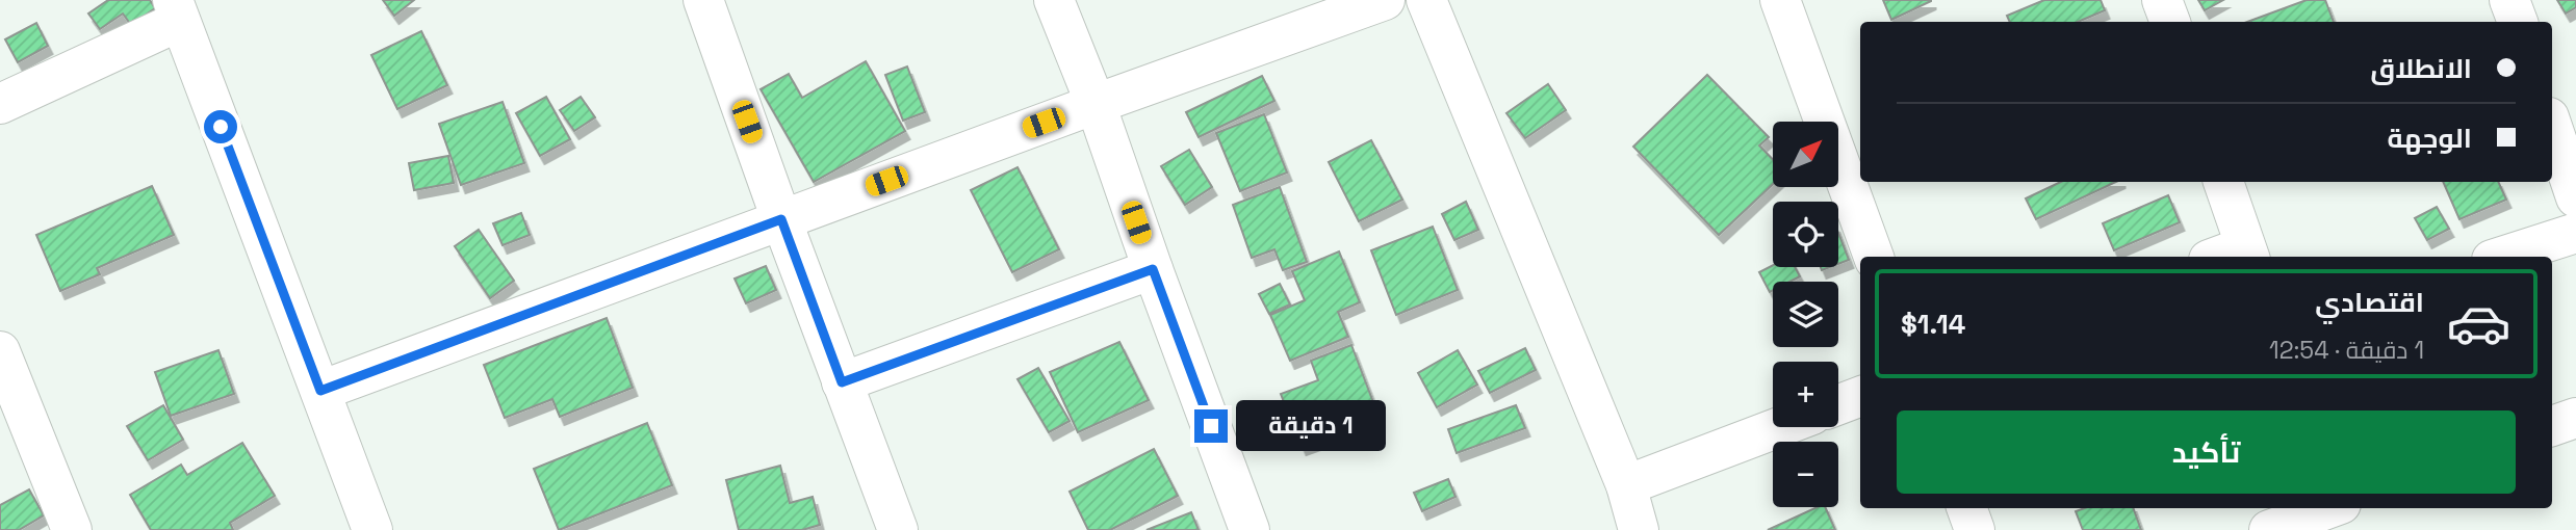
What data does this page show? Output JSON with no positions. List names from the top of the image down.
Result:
{
  "north": "top right",
  "page": {
    "banner": ["الانطلاق", "الوجهة"],
    "map_buttons": ["+", "−"],
    "list": [
      {
        "name": "اقتصادي",
        "note": "1 دقيقة · 12:54",
        "value": "$1.14"
      }
    ],
    "buttons": "تأكيد",
    "bubble": "1 دقيقة"
  }
}
